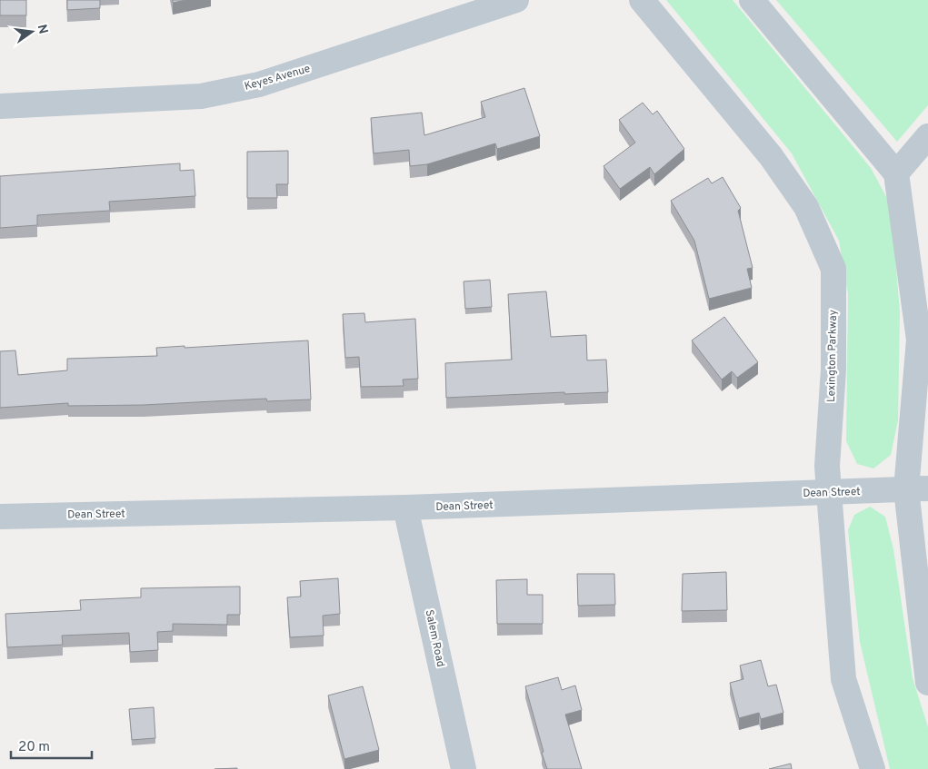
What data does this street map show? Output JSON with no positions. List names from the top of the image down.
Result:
{
  "streets": {
    "street": [
      "Keyes Avenue",
      "Lexington Parkway",
      "Dean Street",
      "Salem Road"
    ]
  },
  "crossings": [
    ["Lexington Parkway", "Dean Street"],
    ["Dean Street", "Salem Road"]
  ],
  "scale_bar": "20 m",
  "north": "right"
}
